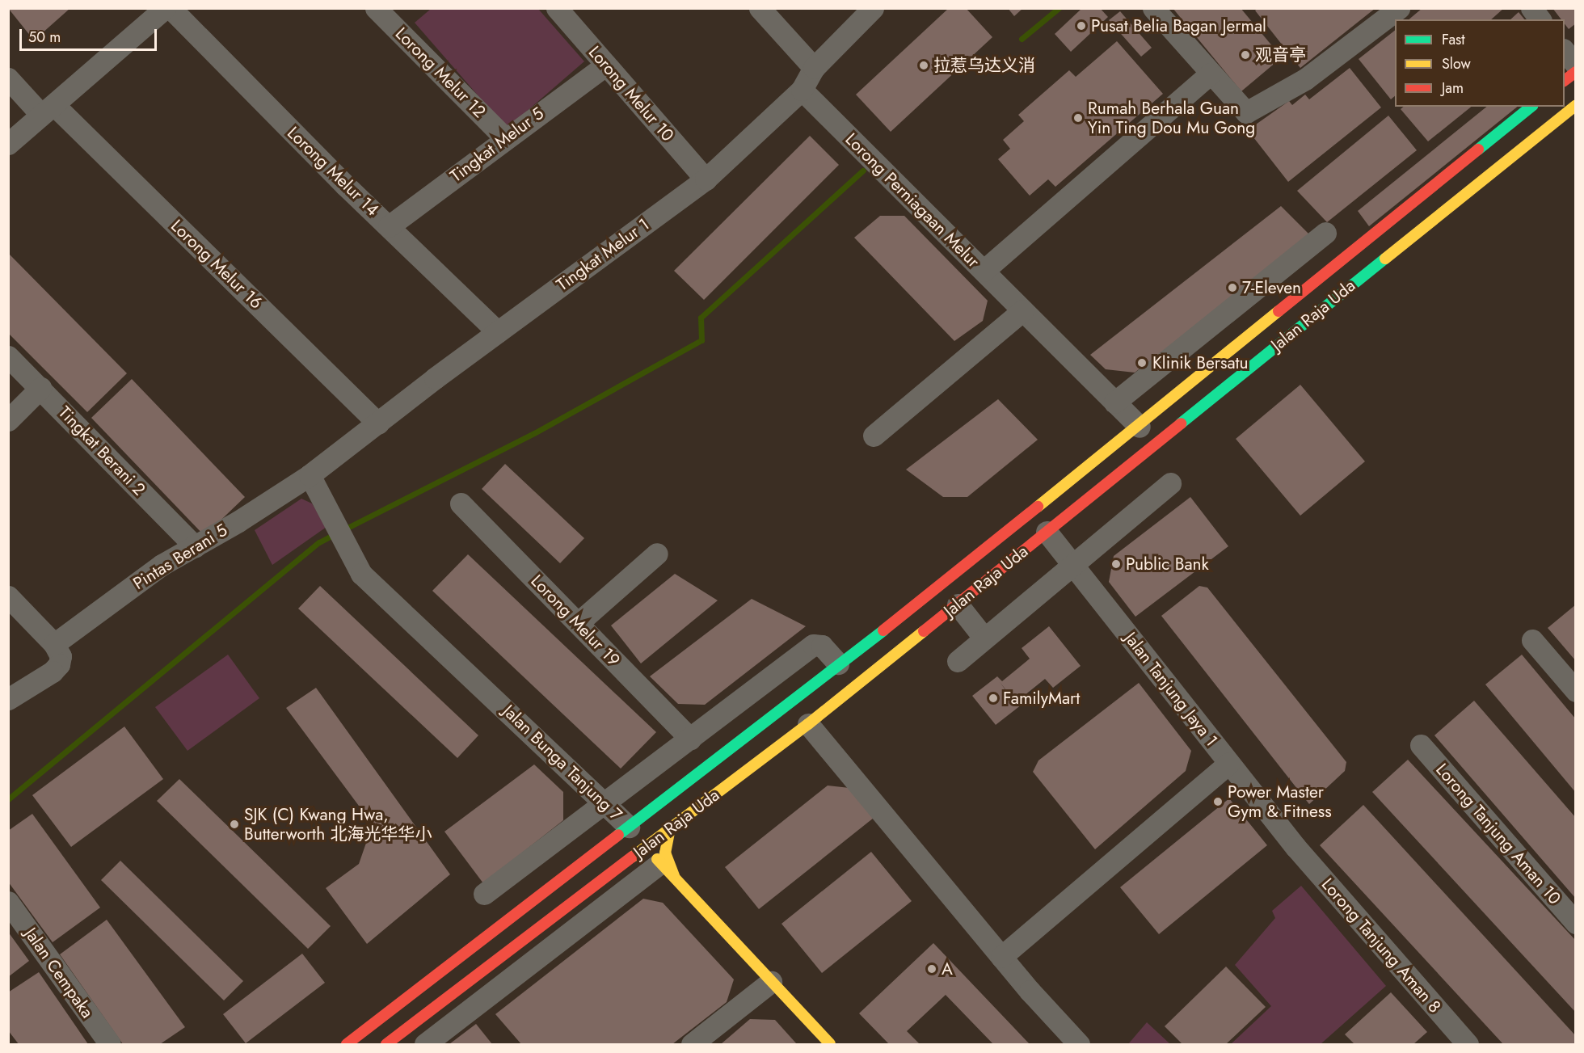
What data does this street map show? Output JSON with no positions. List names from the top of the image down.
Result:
{
  "streets": {
    "main road": ["Jalan Raja Uda", "Jalan Bunga Tanjung 7"],
    "street": [
      "Lorong Melur 12",
      "Lorong Melur 10",
      "Tingkat Melur 5",
      "Lorong Melur 14",
      "Lorong Perniagaan Melur",
      "Tingkat Melur 1",
      "Lorong Melur 16",
      "Tingkat Berani 2",
      "Pintas Berani 5",
      "Lorong Melur 19",
      "Jalan Tanjung Jaya 1",
      "Lorong Tanjung Aman 10",
      "Lorong Tanjung Aman 8",
      "Jalan Cempaka"
    ]
  },
  "crossings": [
    ["Lorong Melur 12", "Tingkat Melur 5"],
    ["Lorong Melur 10", "Tingkat Melur 5"],
    ["Lorong Melur 10", "Tingkat Melur 1"],
    ["Tingkat Melur 5", "Lorong Melur 14"],
    ["Lorong Melur 14", "Tingkat Melur 1"],
    ["Lorong Perniagaan Melur", "Tingkat Melur 1"],
    ["Lorong Perniagaan Melur", "Jalan Raja Uda"],
    ["Tingkat Melur 1", "Lorong Melur 16"],
    ["Tingkat Melur 1", "Pintas Berani 5"],
    ["Tingkat Melur 1", "Jalan Bunga Tanjung 7"],
    ["Jalan Raja Uda", "Jalan Tanjung Jaya 1"],
    ["Jalan Raja Uda", "Jalan Bunga Tanjung 7"],
    ["Tingkat Berani 2", "Pintas Berani 5"],
    ["Pintas Berani 5", "Jalan Bunga Tanjung 7"],
    ["Jalan Tanjung Jaya 1", "Lorong Tanjung Aman 8"]
  ],
  "places": [
    "Pusat Belia Bagan Jermal",
    "观音亭",
    "拉惹乌达义消",
    "Rumah Berhala Guan Yin Ting Dou Mu Gong",
    "7-Eleven",
    "Klinik Bersatu",
    "Public Bank",
    "FamilyMart",
    "Power Master Gym & Fitness",
    "SJK (C) Kwang Hwa, Butterworth 北海光华华小",
    "A"
  ],
  "legend": ["Fast", "Slow", "Jam"],
  "scale_bar": "50 m"
}
